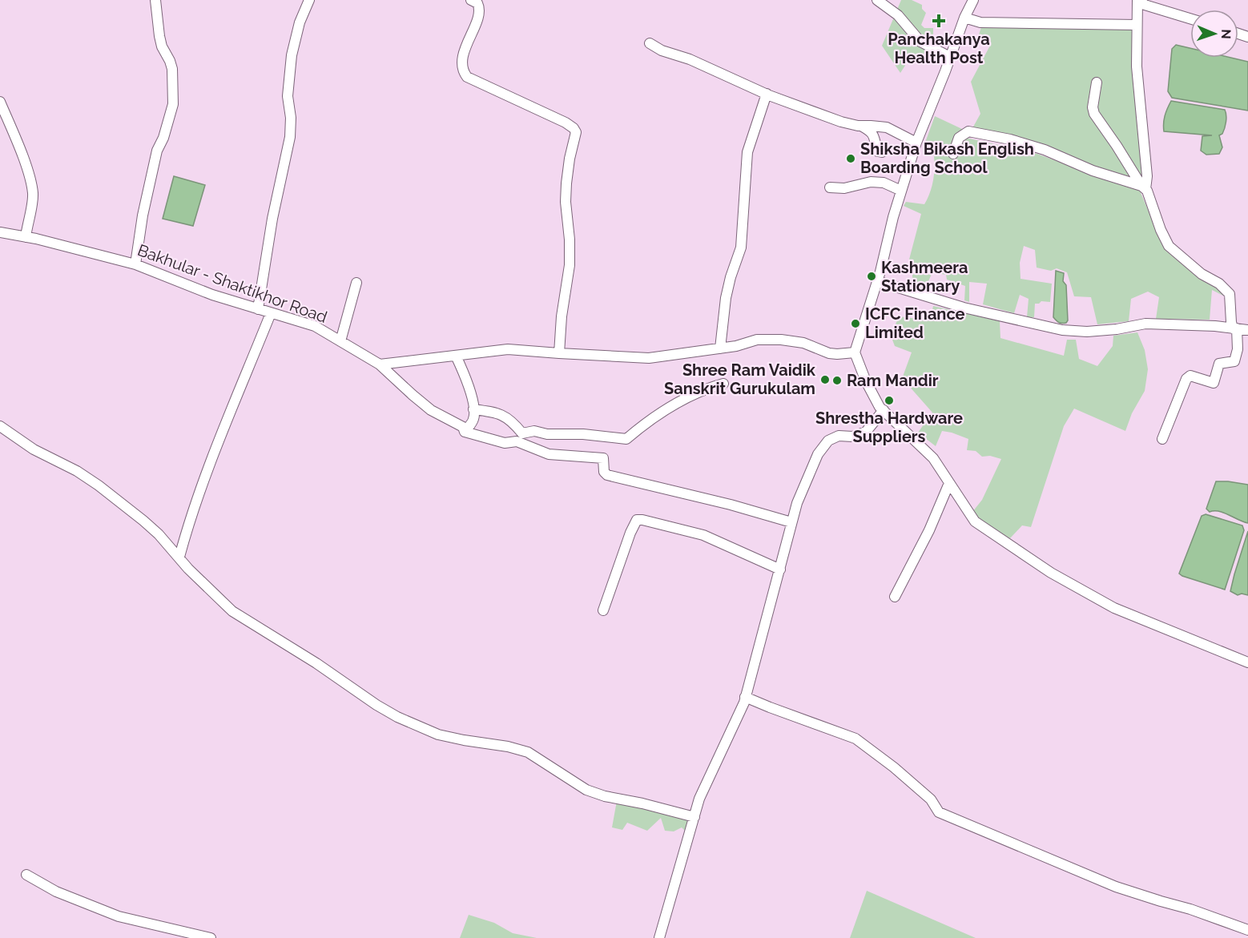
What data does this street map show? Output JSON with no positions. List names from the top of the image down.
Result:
{
  "streets": {
    "street": ["Bakhular - Shaktikhor Road"]
  },
  "places": {
    "health": ["Panchakanya Health Post"],
    "other": [
      "Shiksha Bikash English Boarding School",
      "Kashmeera Stationary",
      "ICFC Finance Limited",
      "Shree Ram Vaidik Sanskrit Gurukulam",
      "Ram Mandir",
      "Shrestha Hardware Suppliers"
    ]
  },
  "north": "right"
}
